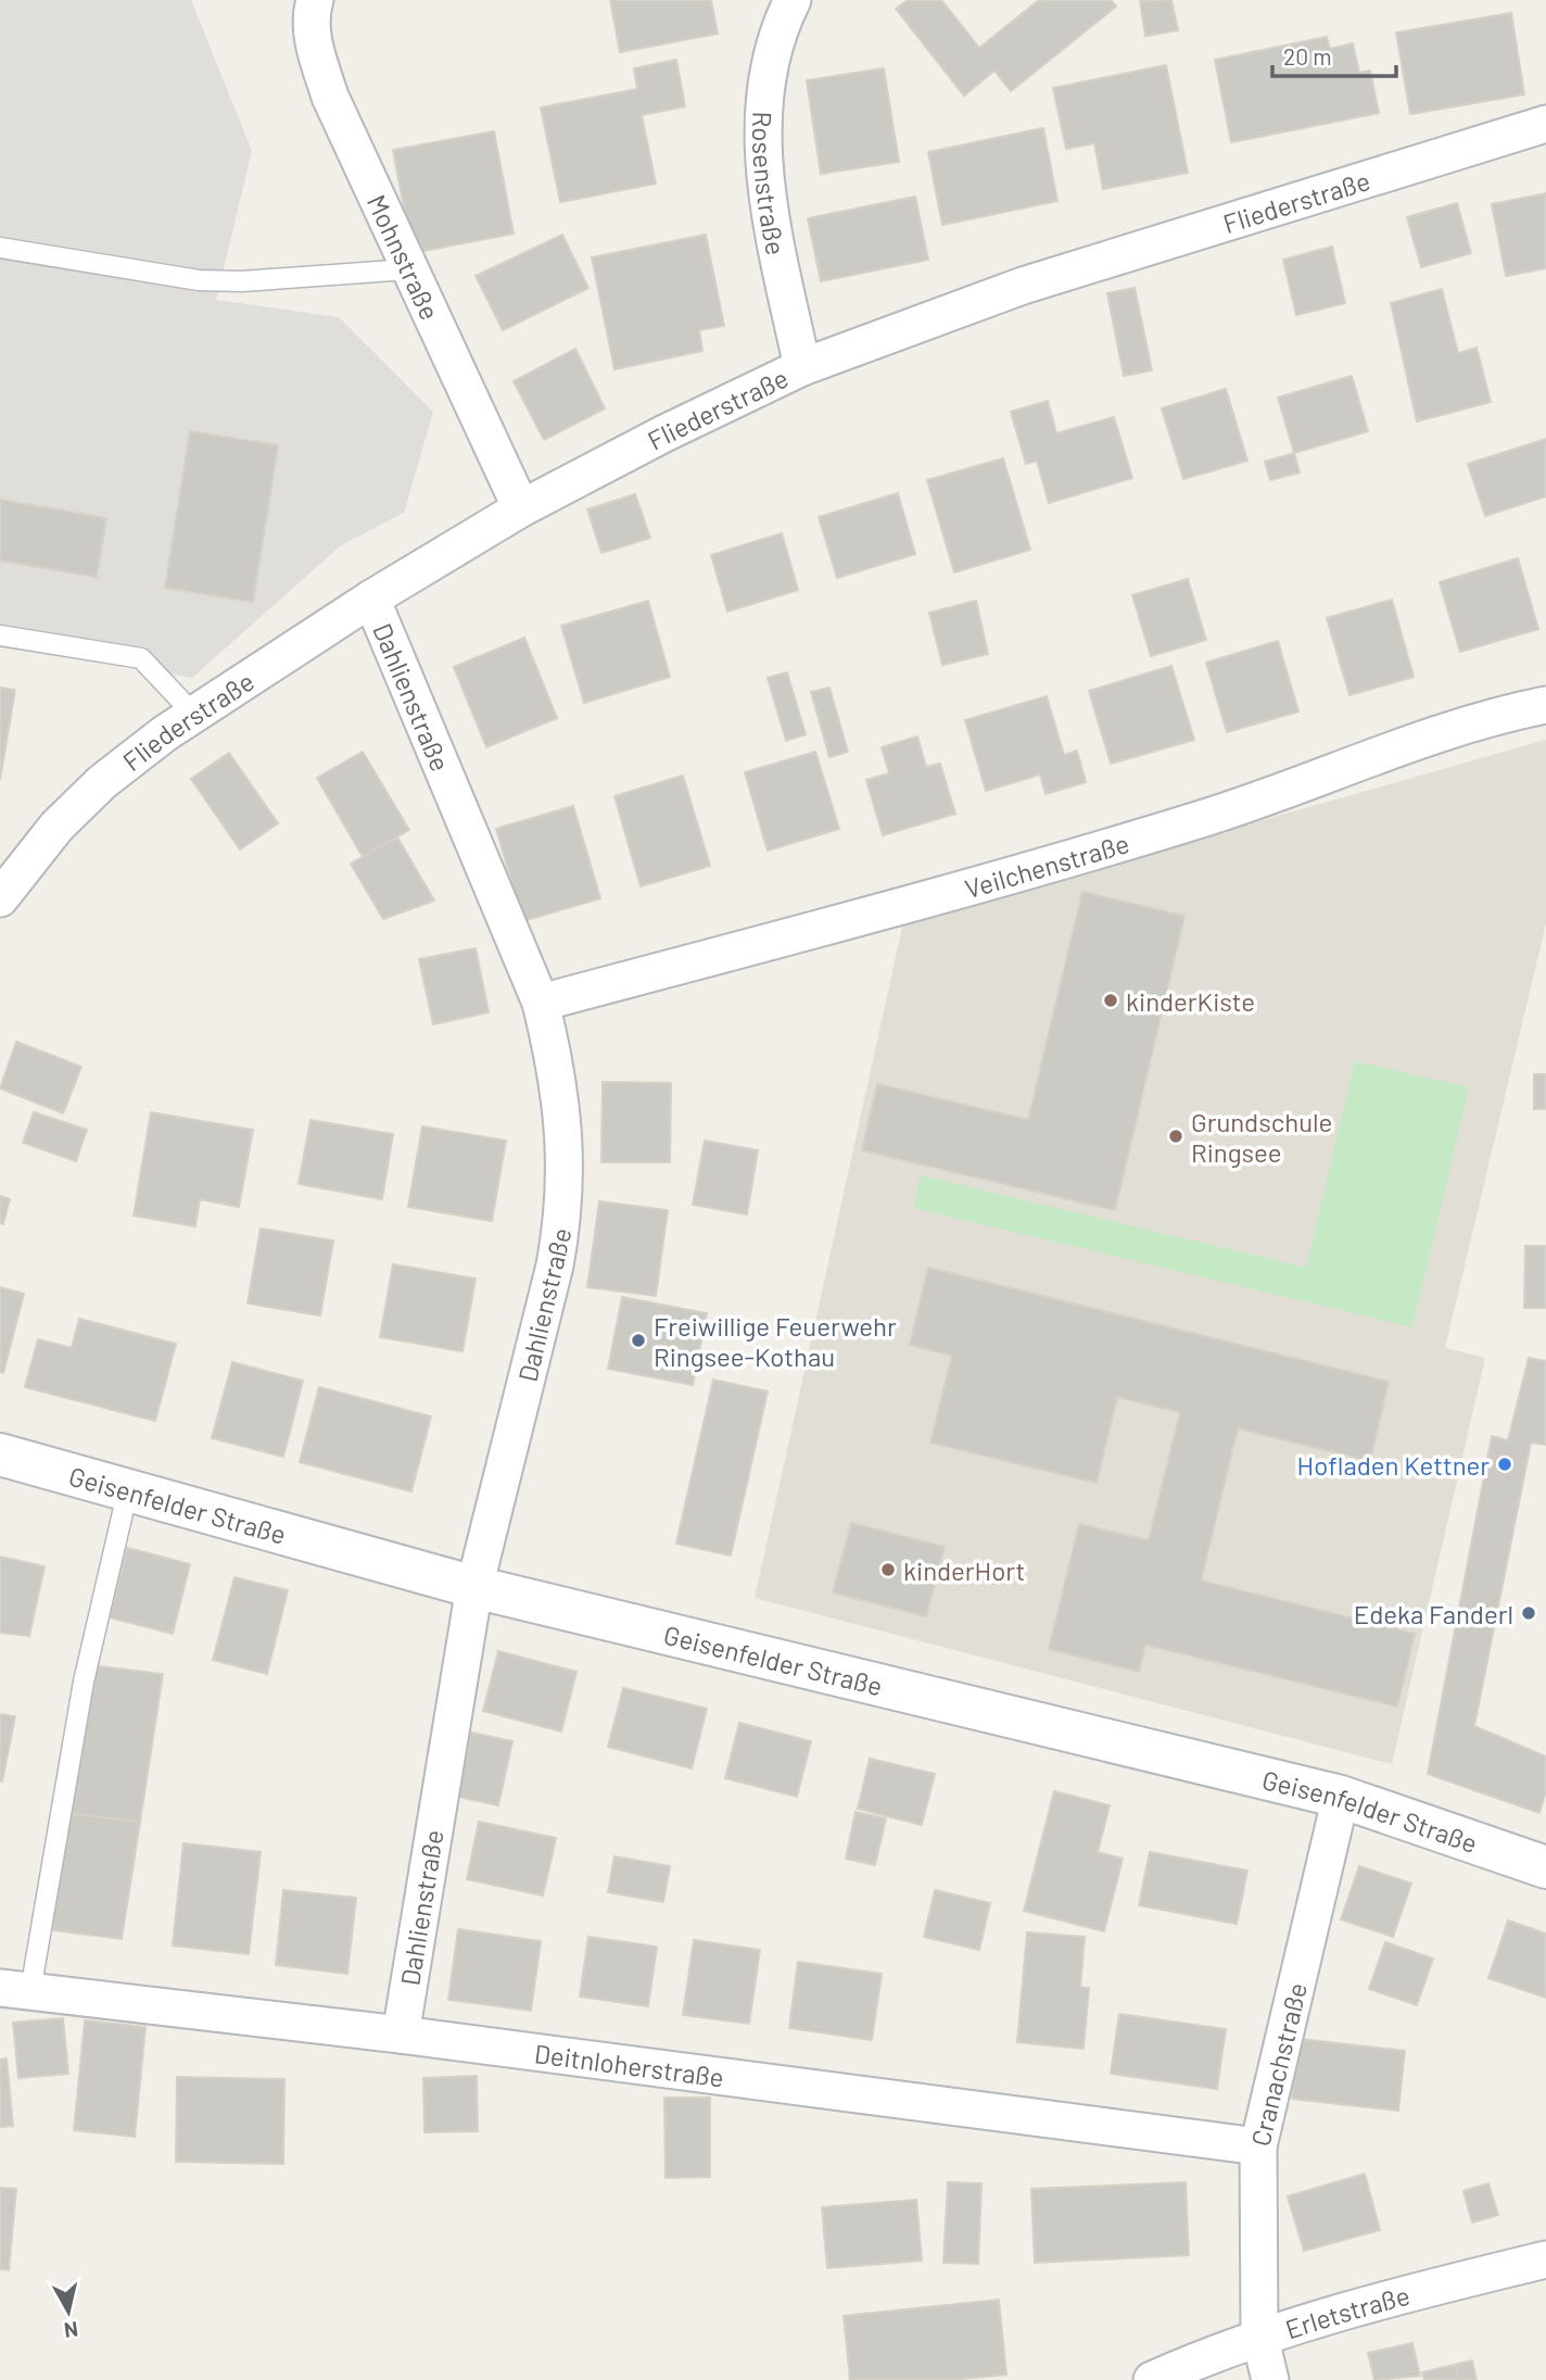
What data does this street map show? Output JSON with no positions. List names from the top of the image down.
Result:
{
  "streets": {
    "street": [
      "Rosenstraße",
      "Fliederstraße",
      "Mohnstraße",
      "Dahlienstraße",
      "Veilchenstraße",
      "Geisenfelder Straße",
      "Cranachstraße",
      "Deitnloherstraße",
      "Erletstraße"
    ]
  },
  "crossings": [
    ["Rosenstraße", "Fliederstraße"],
    ["Fliederstraße", "Mohnstraße"],
    ["Fliederstraße", "Dahlienstraße"],
    ["Dahlienstraße", "Veilchenstraße"],
    ["Dahlienstraße", "Geisenfelder Straße"],
    ["Dahlienstraße", "Deitnloherstraße"],
    ["Geisenfelder Straße", "Cranachstraße"],
    ["Cranachstraße", "Deitnloherstraße"],
    ["Cranachstraße", "Erletstraße"]
  ],
  "places": [
    "kinderKiste",
    "Grundschule Ringsee",
    "Freiwillige Feuerwehr Ringsee-Kothau",
    "Hofladen Kettner",
    "kinderHort",
    "Edeka Fanderl"
  ],
  "scale_bar": "20 m",
  "north": "bottom"
}
